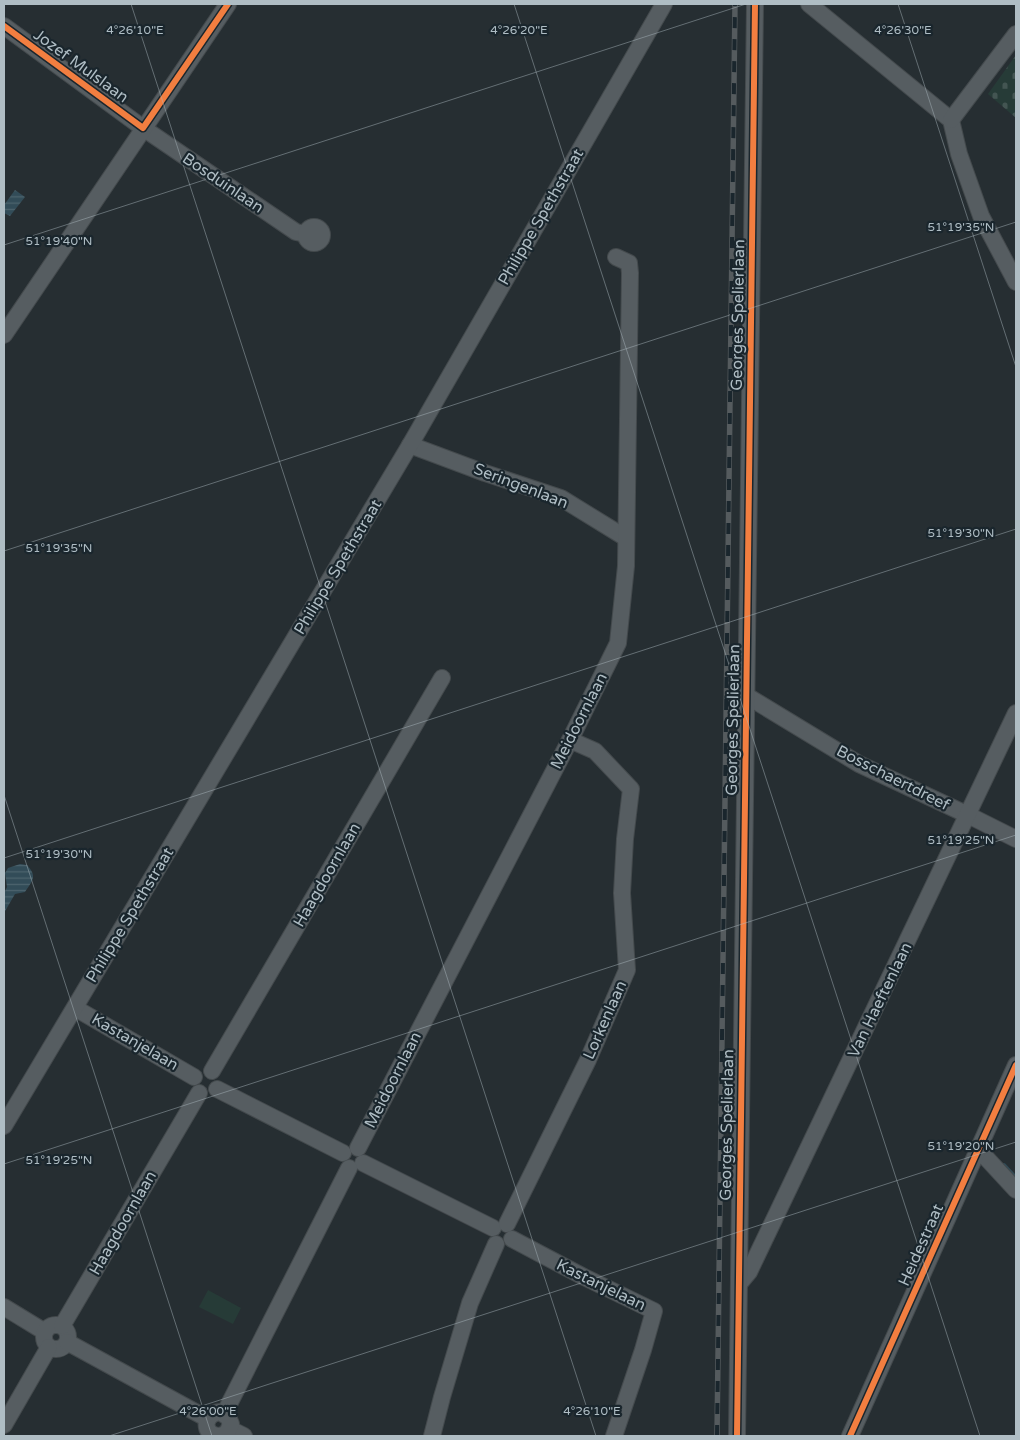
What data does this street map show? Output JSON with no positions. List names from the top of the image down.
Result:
{
  "streets": {
    "street": [
      "Jozef Mulslaan",
      "Bosduinlaan",
      "Philippe Spethstraat",
      "Georges Spelierlaan",
      "Seringenlaan",
      "Meidoornlaan",
      "Bosschaertdreef",
      "Haagdoornlaan",
      "Van Haeftenlaan",
      "Lorkenlaan",
      "Kastanjelaan",
      "Heidestraat"
    ]
  },
  "crossings": [
    ["Jozef Mulslaan", "Bosduinlaan"],
    ["Philippe Spethstraat", "Seringenlaan"],
    ["Philippe Spethstraat", "Kastanjelaan"],
    ["Georges Spelierlaan", "Bosschaertdreef"],
    ["Georges Spelierlaan", "Van Haeftenlaan"],
    ["Seringenlaan", "Meidoornlaan"],
    ["Meidoornlaan", "Lorkenlaan"],
    ["Meidoornlaan", "Kastanjelaan"],
    ["Bosschaertdreef", "Van Haeftenlaan"],
    ["Haagdoornlaan", "Kastanjelaan"],
    ["Lorkenlaan", "Kastanjelaan"]
  ],
  "coordinates": [
    "4°26'10\"E",
    "4°26'20\"E",
    "4°26'30\"E",
    "51°19'35\"N",
    "51°19'40\"N",
    "51°19'30\"N",
    "51°19'25\"N",
    "51°19'20\"N",
    "4°26'00\"E"
  ]
}
